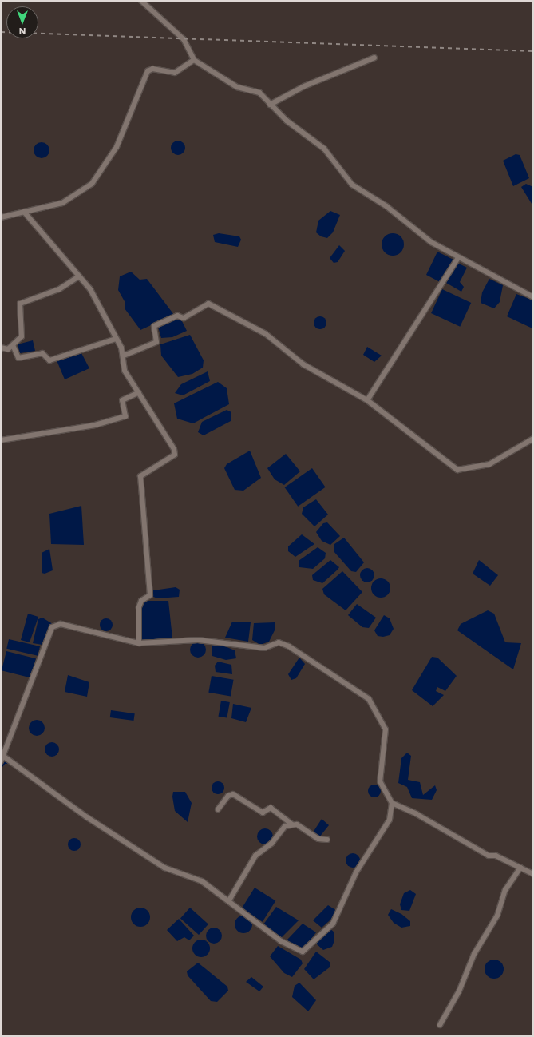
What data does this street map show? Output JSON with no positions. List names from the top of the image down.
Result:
{
  "north": "bottom"
}
